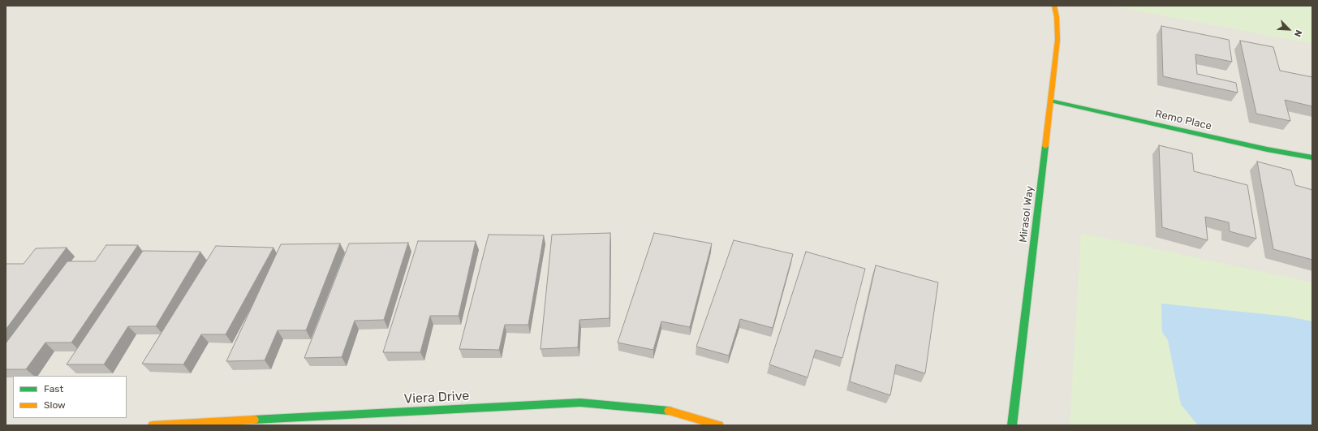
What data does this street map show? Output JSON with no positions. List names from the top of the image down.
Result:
{
  "streets": {
    "street": ["Remo Place", "Mirasol Way", "Viera Drive"]
  },
  "crossings": [
    ["Remo Place", "Mirasol Way"]
  ],
  "legend": ["Fast", "Slow"],
  "north": "bottom right"
}
